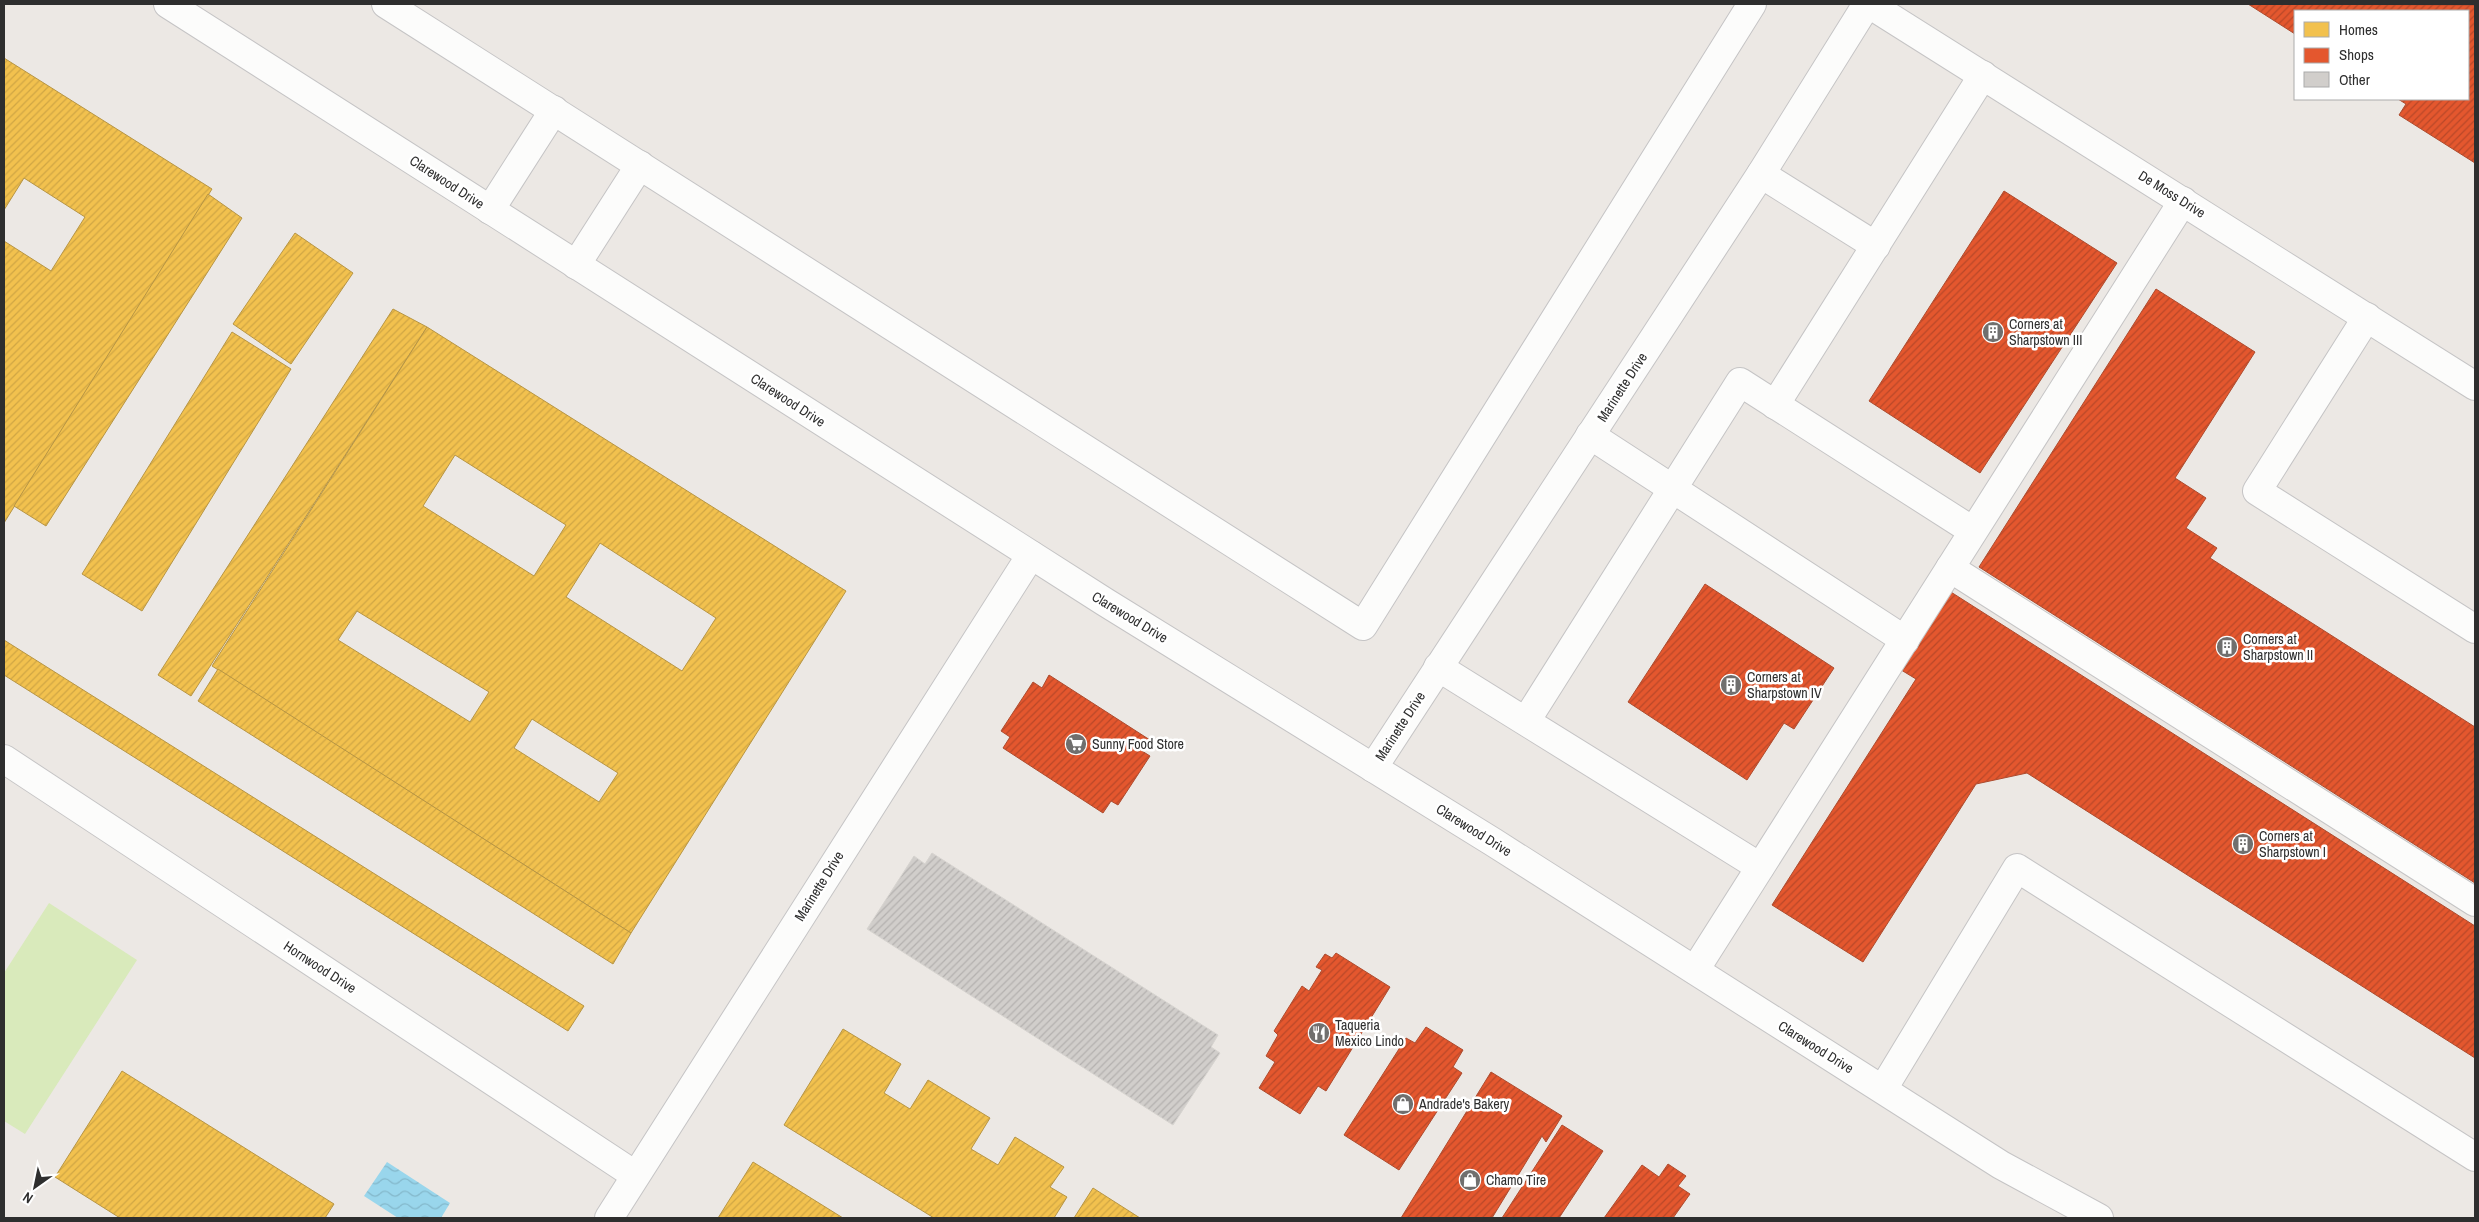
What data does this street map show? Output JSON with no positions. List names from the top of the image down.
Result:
{
  "streets": {
    "street": [
      "Clarewood Drive",
      "De Moss Drive",
      "Marinette Drive",
      "Hornwood Drive"
    ]
  },
  "crossings": [
    ["Clarewood Drive", "Marinette Drive"],
    ["De Moss Drive", "Marinette Drive"],
    ["Marinette Drive", "Hornwood Drive"]
  ],
  "places": {
    "building": [
      "Corners at Sharpstown III",
      "Corners at Sharpstown II",
      "Corners at Sharpstown IV",
      "Corners at Sharpstown I"
    ],
    "supermarket": ["Sunny Food Store"],
    "restaurant": ["Taqueria Mexico Lindo"],
    "shop": ["Andrade's Bakery", "Chamo Tire"]
  },
  "legend": ["Homes", "Shops", "Other"],
  "north": "bottom left"
}
